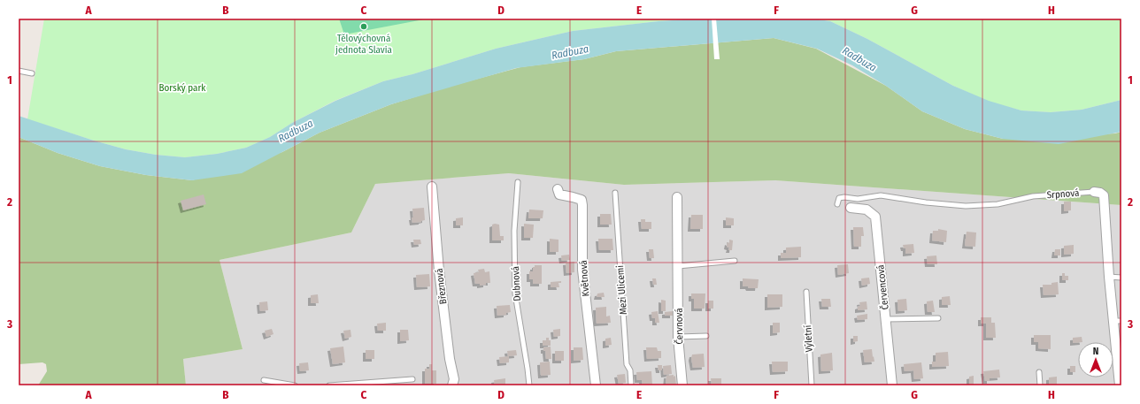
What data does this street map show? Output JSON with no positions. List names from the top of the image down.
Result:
{
  "streets": {
    "street": [
      "Srpnová",
      "Květnová",
      "Březnová",
      "Červencová",
      "Červnová"
    ],
    "lane": ["Dubnová", "Mezi Ulicemi", "Výletní"]
  },
  "water": ["Radbuza"],
  "parks": ["Borský park"],
  "places": ["Tělovýchovná jednota Slavia"],
  "north": "top",
  "grid": {
    "columns": [
      "A",
      "B",
      "C",
      "D",
      "E",
      "F",
      "G",
      "H"
    ],
    "rows": ["1", "2", "3"]
  }
}
